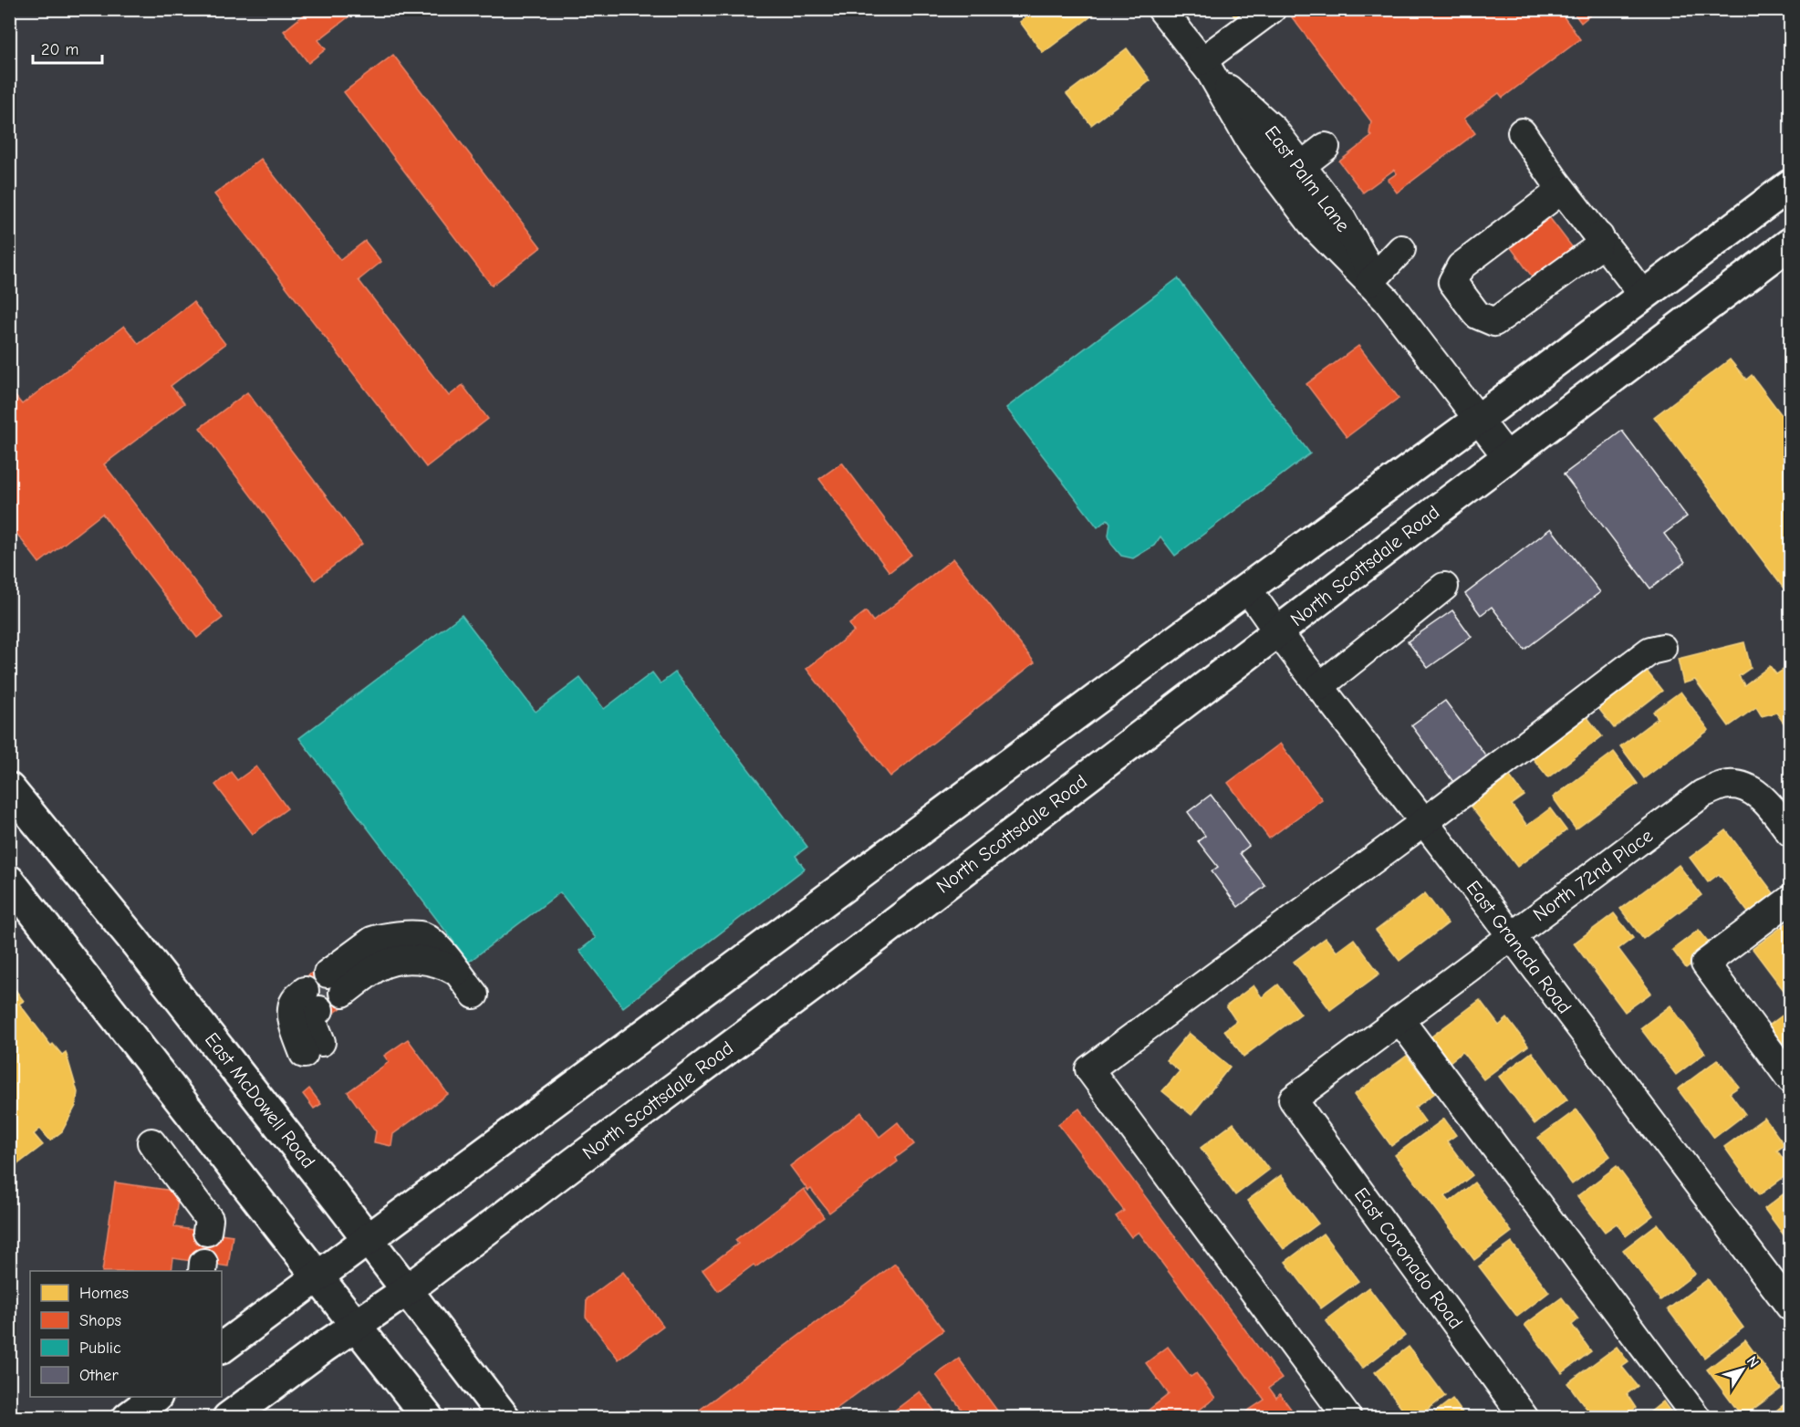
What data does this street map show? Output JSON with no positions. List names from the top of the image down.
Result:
{
  "streets": {
    "main road": ["North Scottsdale Road", "East McDowell Road"],
    "street": [
      "East Palm Lane",
      "North 72nd Place",
      "East Granada Road",
      "East Coronado Road"
    ]
  },
  "crossings": [
    ["East Palm Lane", "North Scottsdale Road"],
    ["North Scottsdale Road", "East Granada Road"],
    ["North Scottsdale Road", "East McDowell Road"],
    ["North 72nd Place", "East Granada Road"],
    ["North 72nd Place", "East Coronado Road"]
  ],
  "legend": [
    "Homes",
    "Shops",
    "Public",
    "Other"
  ],
  "scale_bar": "20 m",
  "north": "top right"
}
